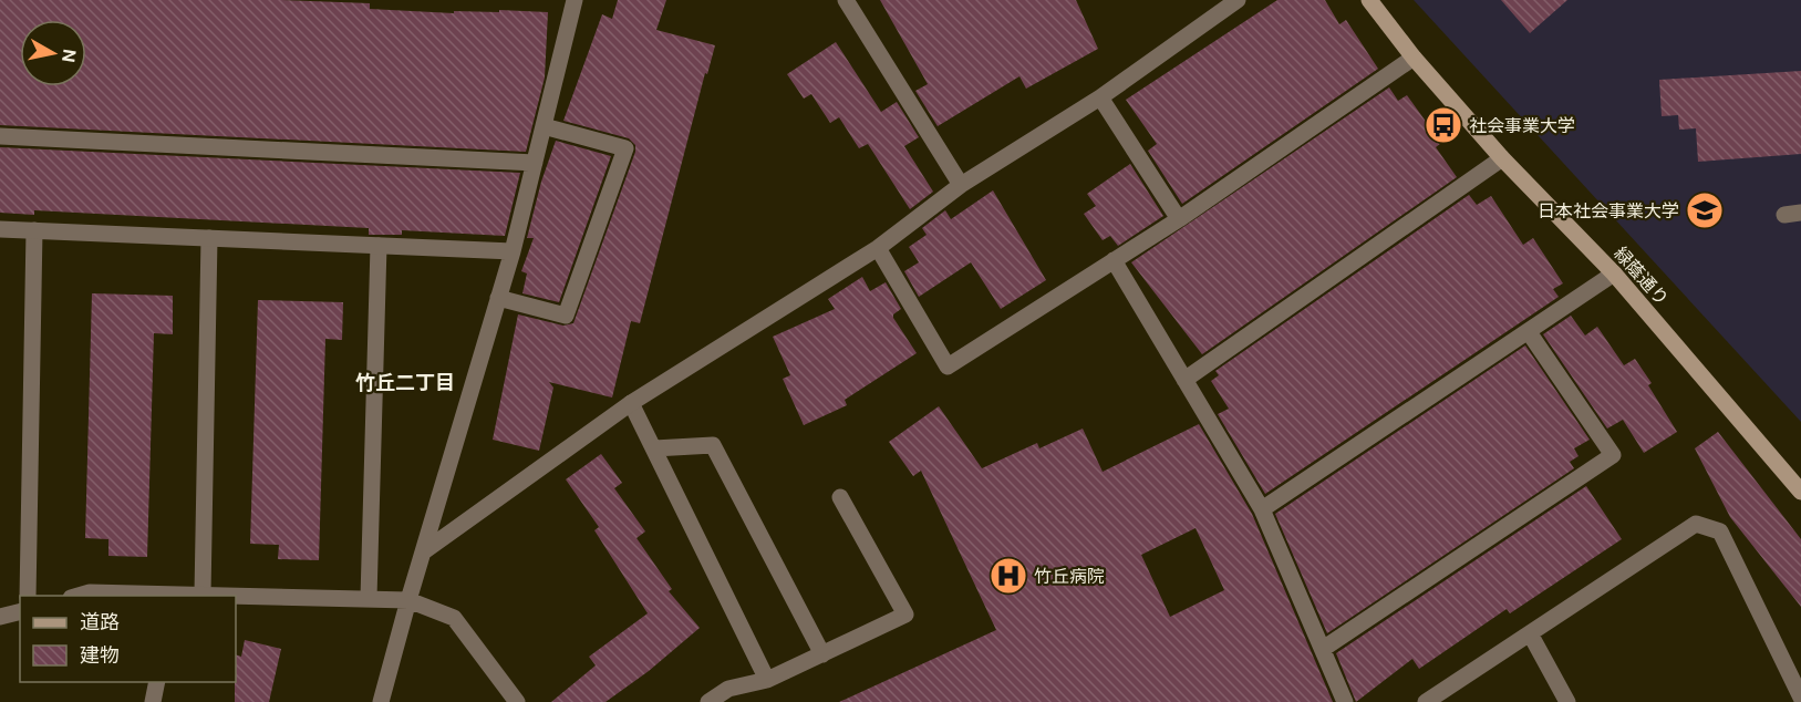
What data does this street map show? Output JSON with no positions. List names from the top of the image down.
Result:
{
  "streets": {
    "street": ["緑蔭通り"]
  },
  "districts": ["竹丘二丁目"],
  "places": {
    "bus stop": ["社会事業大学"],
    "school or university": ["日本社会事業大学"],
    "hospital": ["竹丘病院"]
  },
  "legend": ["道路", "建物"],
  "north": "right"
}
